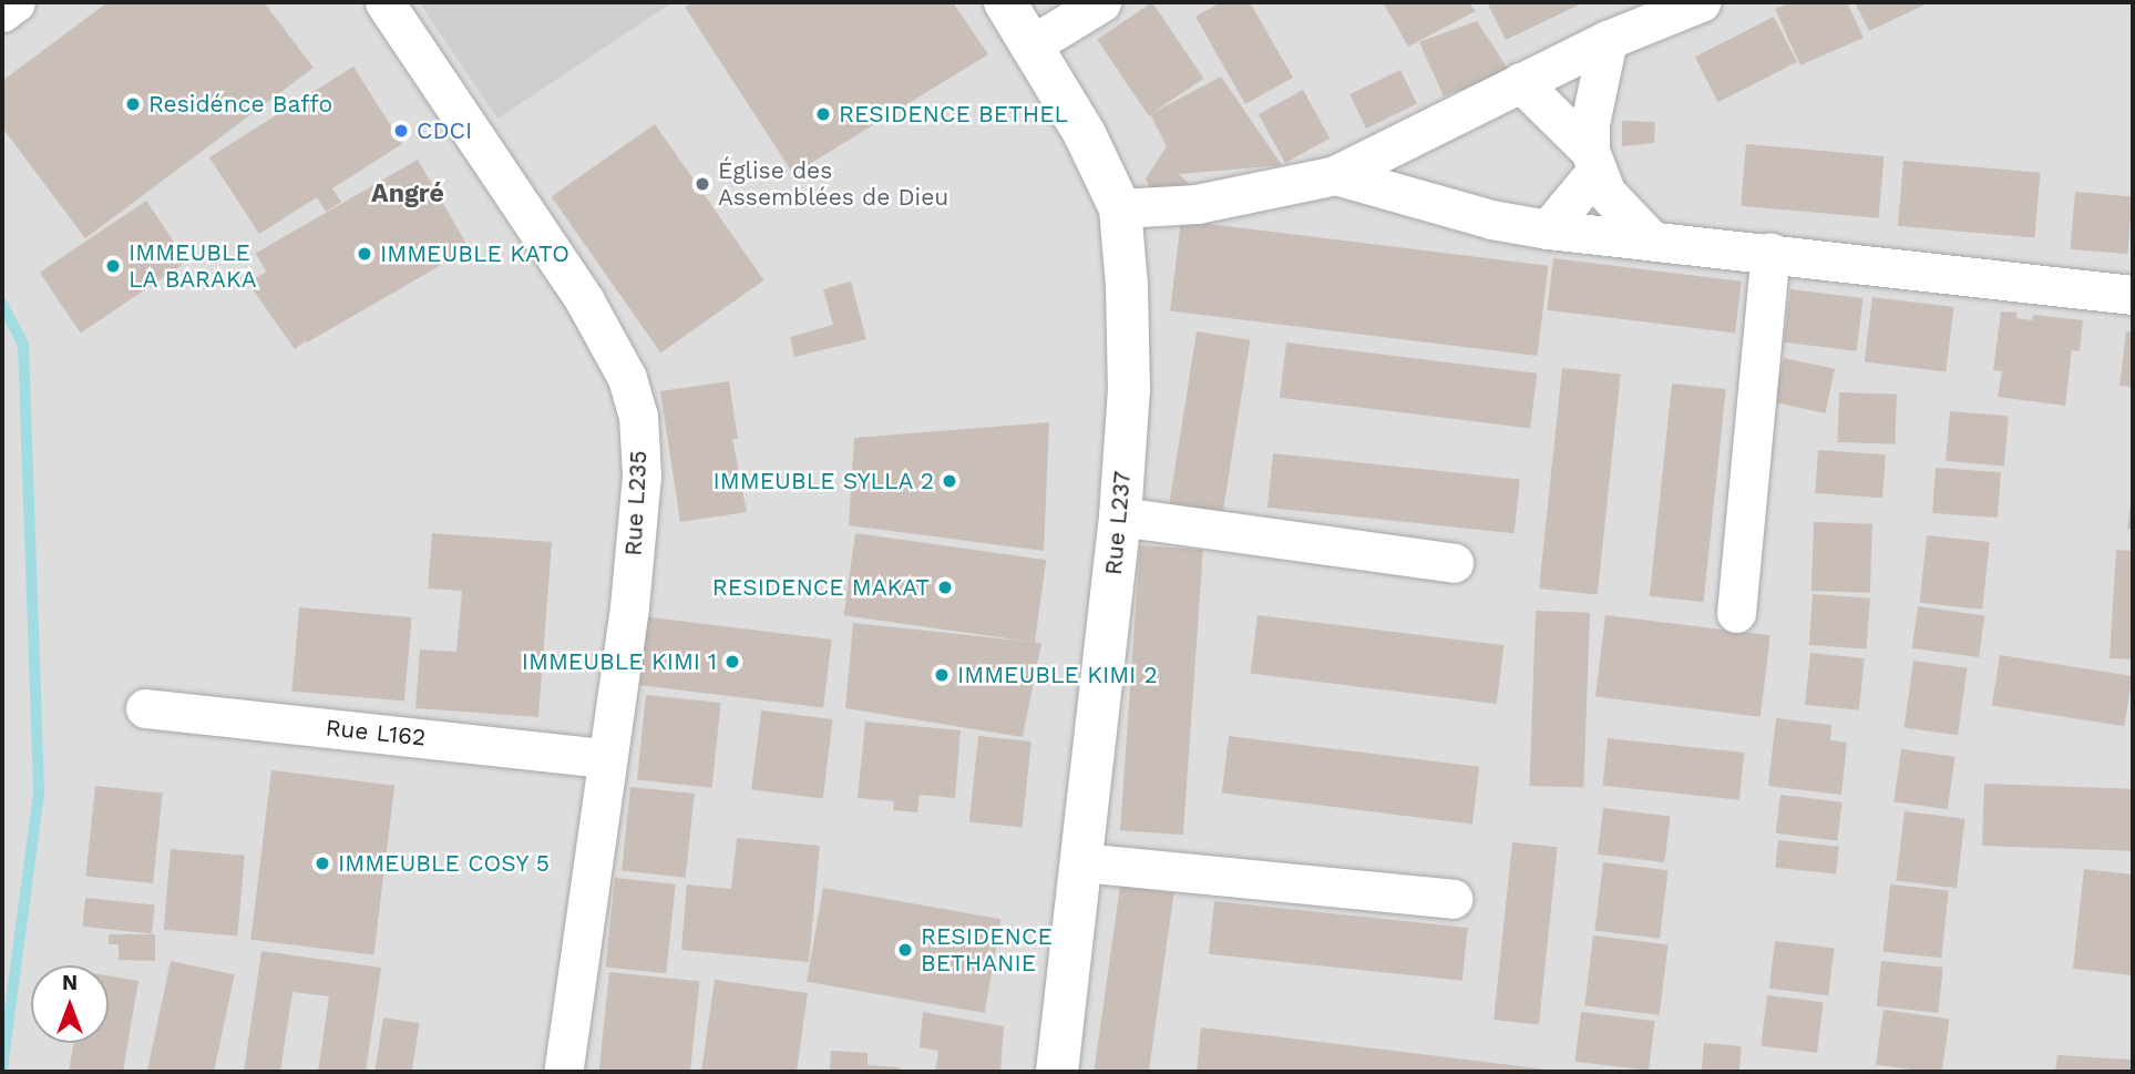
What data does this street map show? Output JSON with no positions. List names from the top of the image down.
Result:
{
  "streets": {
    "street": ["Rue L235", "Rue L237", "Rue L162"]
  },
  "crossings": [
    ["Rue L235", "Rue L162"]
  ],
  "districts": ["Angré"],
  "places": [
    "Residénce Baffo",
    "RESIDENCE BETHEL",
    "CDCI",
    "Église des Assemblées de Dieu",
    "IMMEUBLE KATO",
    "IMMEUBLE LA BARAKA",
    "IMMEUBLE SYLLA 2",
    "RESIDENCE MAKAT",
    "IMMEUBLE KIMI 1",
    "IMMEUBLE KIMI 2",
    "IMMEUBLE COSY 5",
    "RESIDENCE BETHANIE"
  ],
  "north": "top"
}
